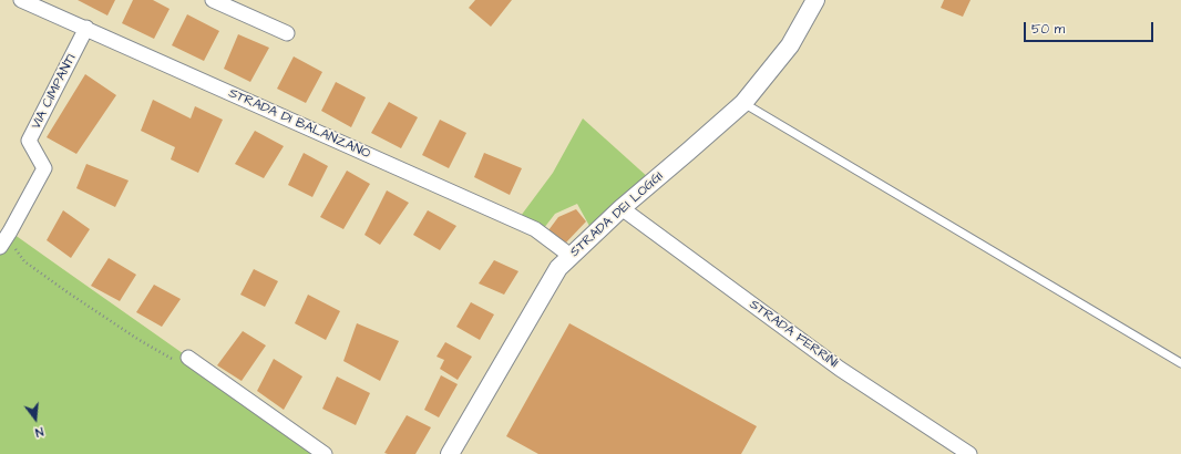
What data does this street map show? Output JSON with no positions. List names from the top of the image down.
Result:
{
  "streets": {
    "street": [
      "VIA CIMPANTI",
      "STRADA DI BALANZANO",
      "STRADA DEI LOGGI",
      "STRADA FERRINI"
    ]
  },
  "crossings": [
    ["VIA CIMPANTI", "STRADA DI BALANZANO"],
    ["STRADA DI BALANZANO", "STRADA DEI LOGGI"],
    ["STRADA DEI LOGGI", "STRADA FERRINI"]
  ],
  "scale_bar": "50 m",
  "north": "bottom"
}
